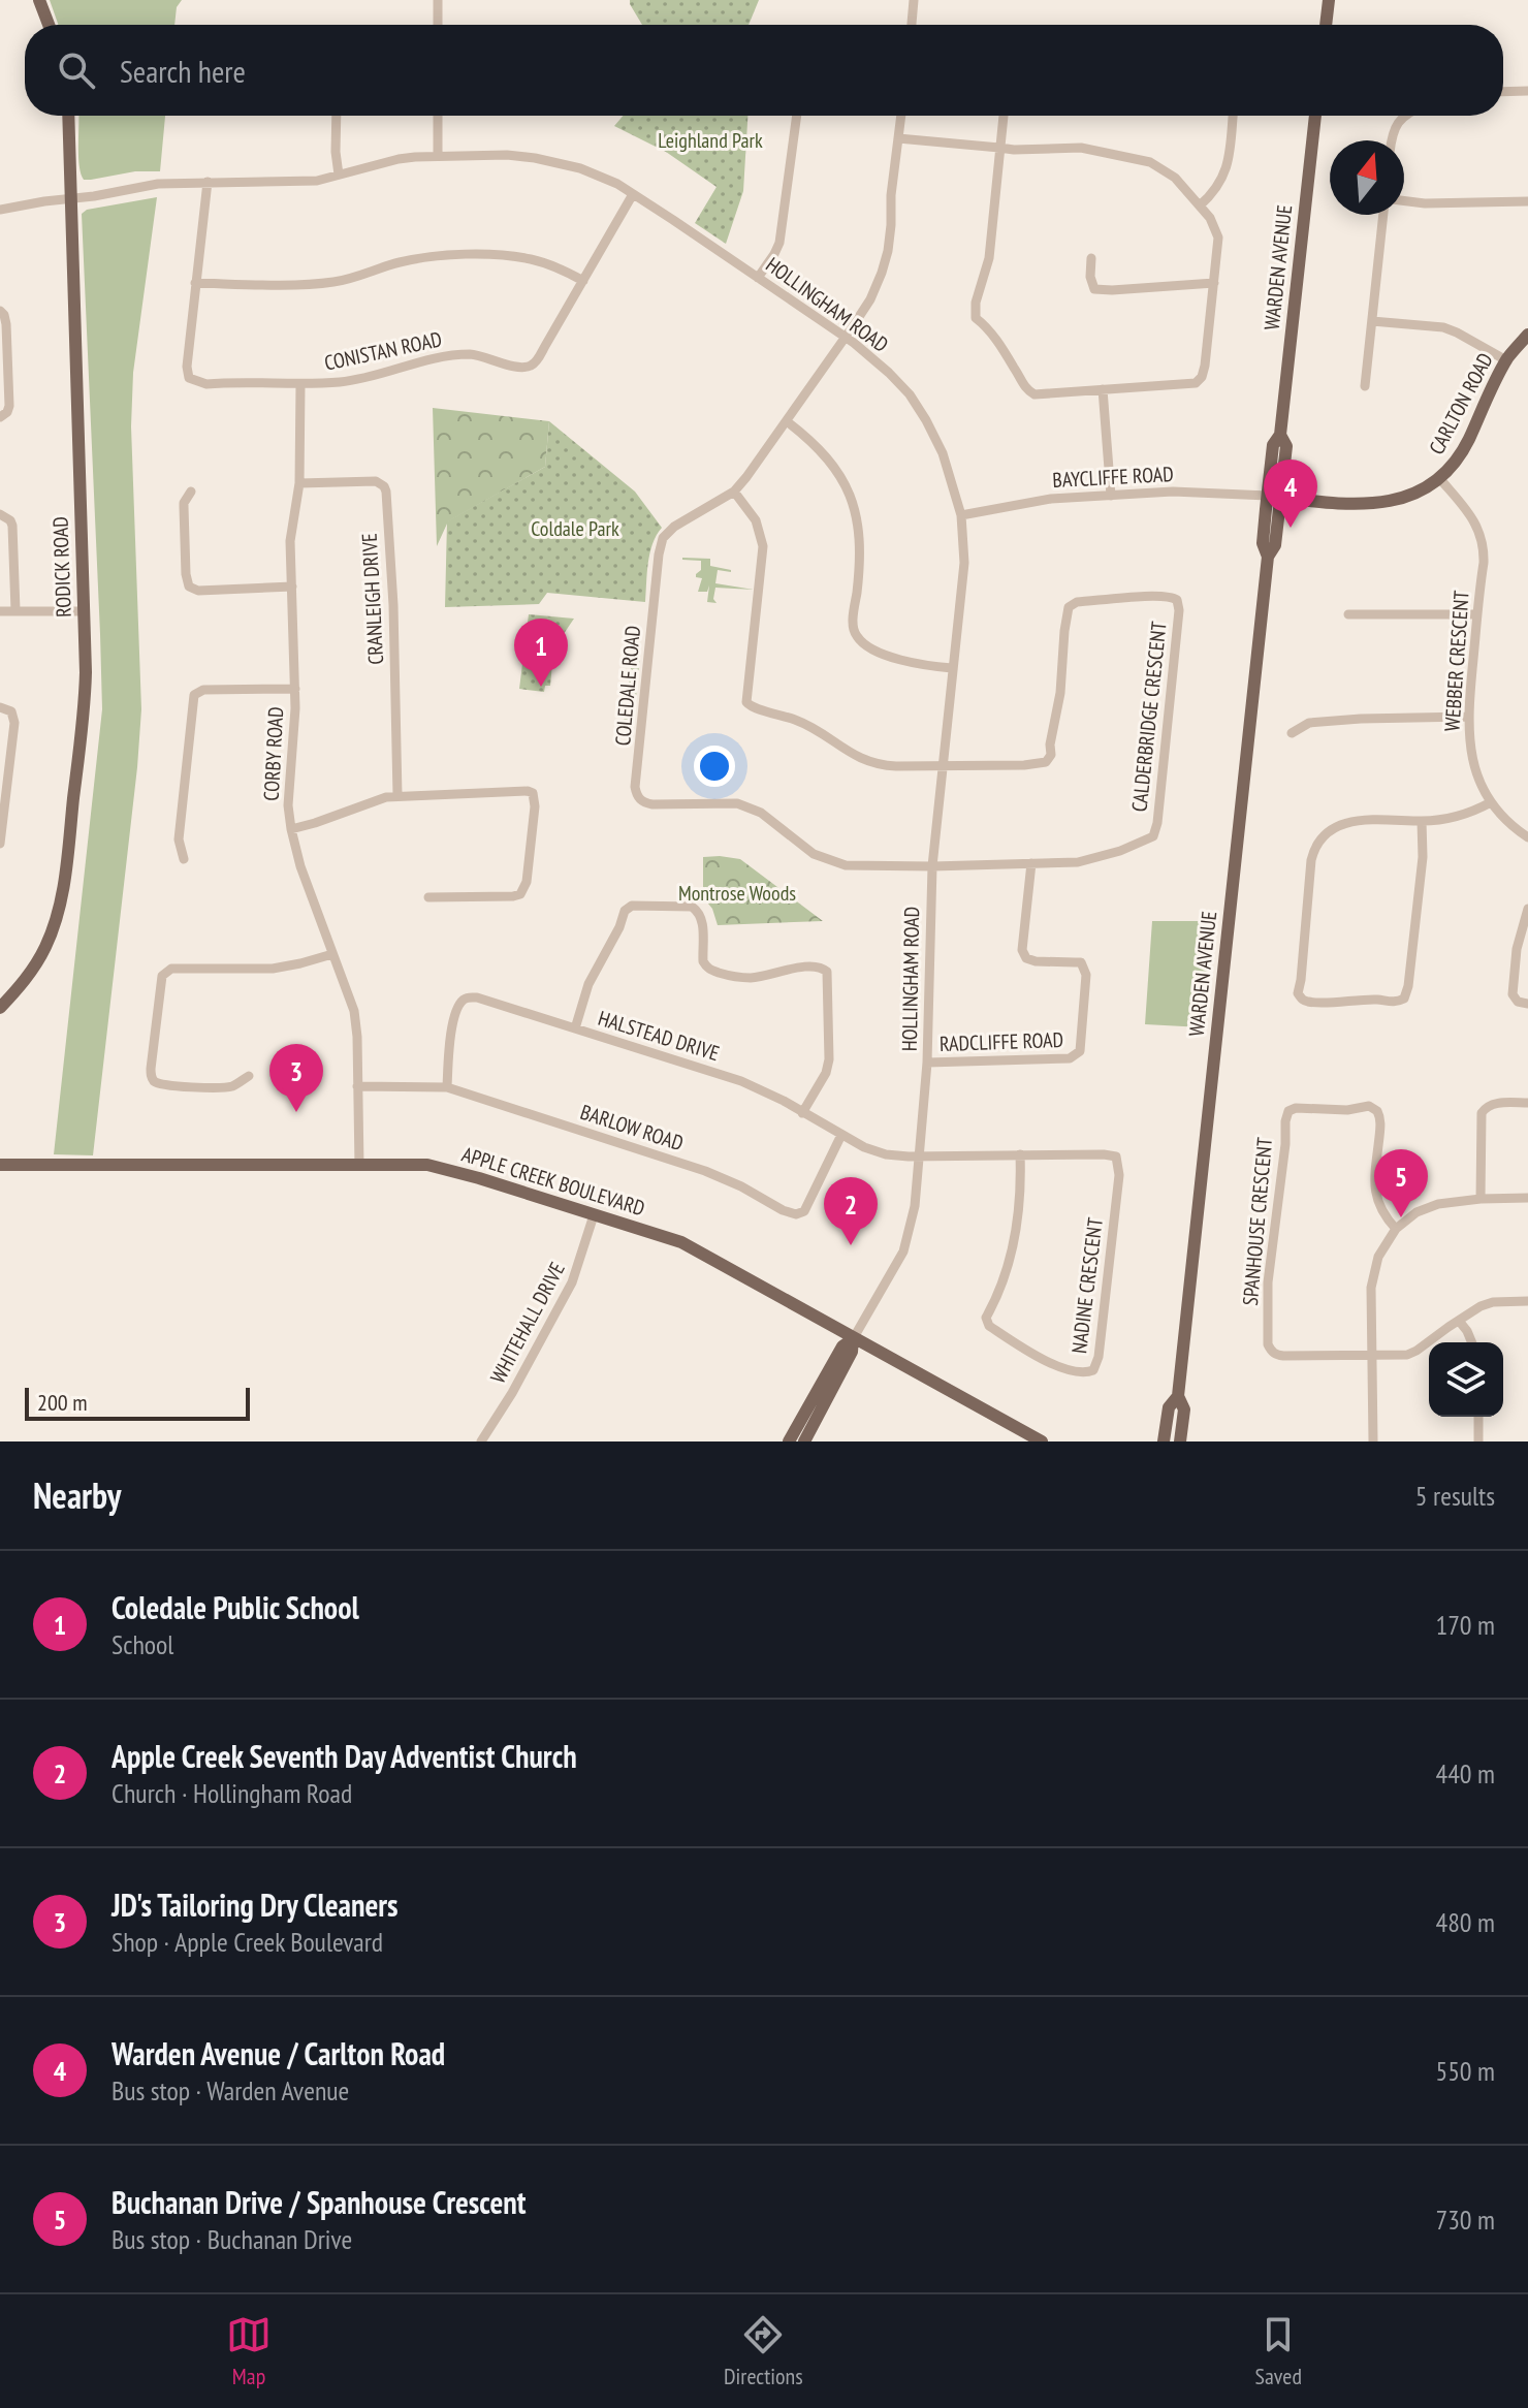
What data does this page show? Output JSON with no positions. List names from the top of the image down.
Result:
{
  "streets": {
    "main road": [
      "WARDEN AVENUE",
      "CARLTON ROAD",
      "RODICK ROAD",
      "APPLE CREEK BOULEVARD"
    ],
    "street": [
      "HOLLINGHAM ROAD",
      "CONISTAN ROAD",
      "BAYCLIFFE ROAD",
      "CRANLEIGH DRIVE",
      "WEBBER CRESCENT",
      "COLEDALE ROAD",
      "CALDERBRIDGE CRESCENT",
      "CORBY ROAD",
      "HALSTEAD DRIVE",
      "RADCLIFFE ROAD",
      "BARLOW ROAD",
      "SPANHOUSE CRESCENT",
      "NADINE CRESCENT",
      "WHITEHALL DRIVE"
    ]
  },
  "crossings": [
    ["WARDEN AVENUE", "CARLTON ROAD"],
    ["WARDEN AVENUE", "BAYCLIFFE ROAD"],
    ["HOLLINGHAM ROAD", "CONISTAN ROAD"],
    ["HOLLINGHAM ROAD", "BAYCLIFFE ROAD"],
    ["HOLLINGHAM ROAD", "RODICK ROAD"],
    ["HOLLINGHAM ROAD", "COLEDALE ROAD"],
    ["HOLLINGHAM ROAD", "CALDERBRIDGE CRESCENT"],
    ["HOLLINGHAM ROAD", "HALSTEAD DRIVE"],
    ["HOLLINGHAM ROAD", "RADCLIFFE ROAD"],
    ["HOLLINGHAM ROAD", "APPLE CREEK BOULEVARD"],
    ["HOLLINGHAM ROAD", "NADINE CRESCENT"],
    ["CONISTAN ROAD", "CORBY ROAD"],
    ["CARLTON ROAD", "BAYCLIFFE ROAD"],
    ["CARLTON ROAD", "WEBBER CRESCENT"],
    ["CRANLEIGH DRIVE", "CORBY ROAD"],
    ["COLEDALE ROAD", "CALDERBRIDGE CRESCENT"],
    ["CALDERBRIDGE CRESCENT", "RADCLIFFE ROAD"],
    ["CORBY ROAD", "BARLOW ROAD"],
    ["CORBY ROAD", "APPLE CREEK BOULEVARD"],
    ["HALSTEAD DRIVE", "BARLOW ROAD"],
    ["HALSTEAD DRIVE", "NADINE CRESCENT"],
    ["APPLE CREEK BOULEVARD", "WHITEHALL DRIVE"]
  ],
  "parks": ["Leighland Park", "Coldale Park", "Montrose Woods"],
  "scale_bar": "200 m",
  "north": "top",
  "page": {
    "search": "Search here",
    "pins": [
      "4",
      "1",
      "3",
      "5",
      "2"
    ],
    "scale": "200 m",
    "heading": ["Nearby", "5 results"],
    "list": [
      {
        "mark": "1",
        "name": "Coledale Public School",
        "note": "School",
        "value": "170 m"
      },
      {
        "mark": "2",
        "name": "Apple Creek Seventh Day Adventist Church",
        "note": "Church · Hollingham Road",
        "value": "440 m"
      },
      {
        "mark": "3",
        "name": "JD's Tailoring Dry Cleaners",
        "note": "Shop · Apple Creek Boulevard",
        "value": "480 m"
      },
      {
        "mark": "4",
        "name": "Warden Avenue / Carlton Road",
        "note": "Bus stop · Warden Avenue",
        "value": "550 m"
      },
      {
        "mark": "5",
        "name": "Buchanan Drive / Spanhouse Crescent",
        "note": "Bus stop · Buchanan Drive",
        "value": "730 m"
      }
    ],
    "nav": ["Map", "Directions", "Saved"]
  }
}
